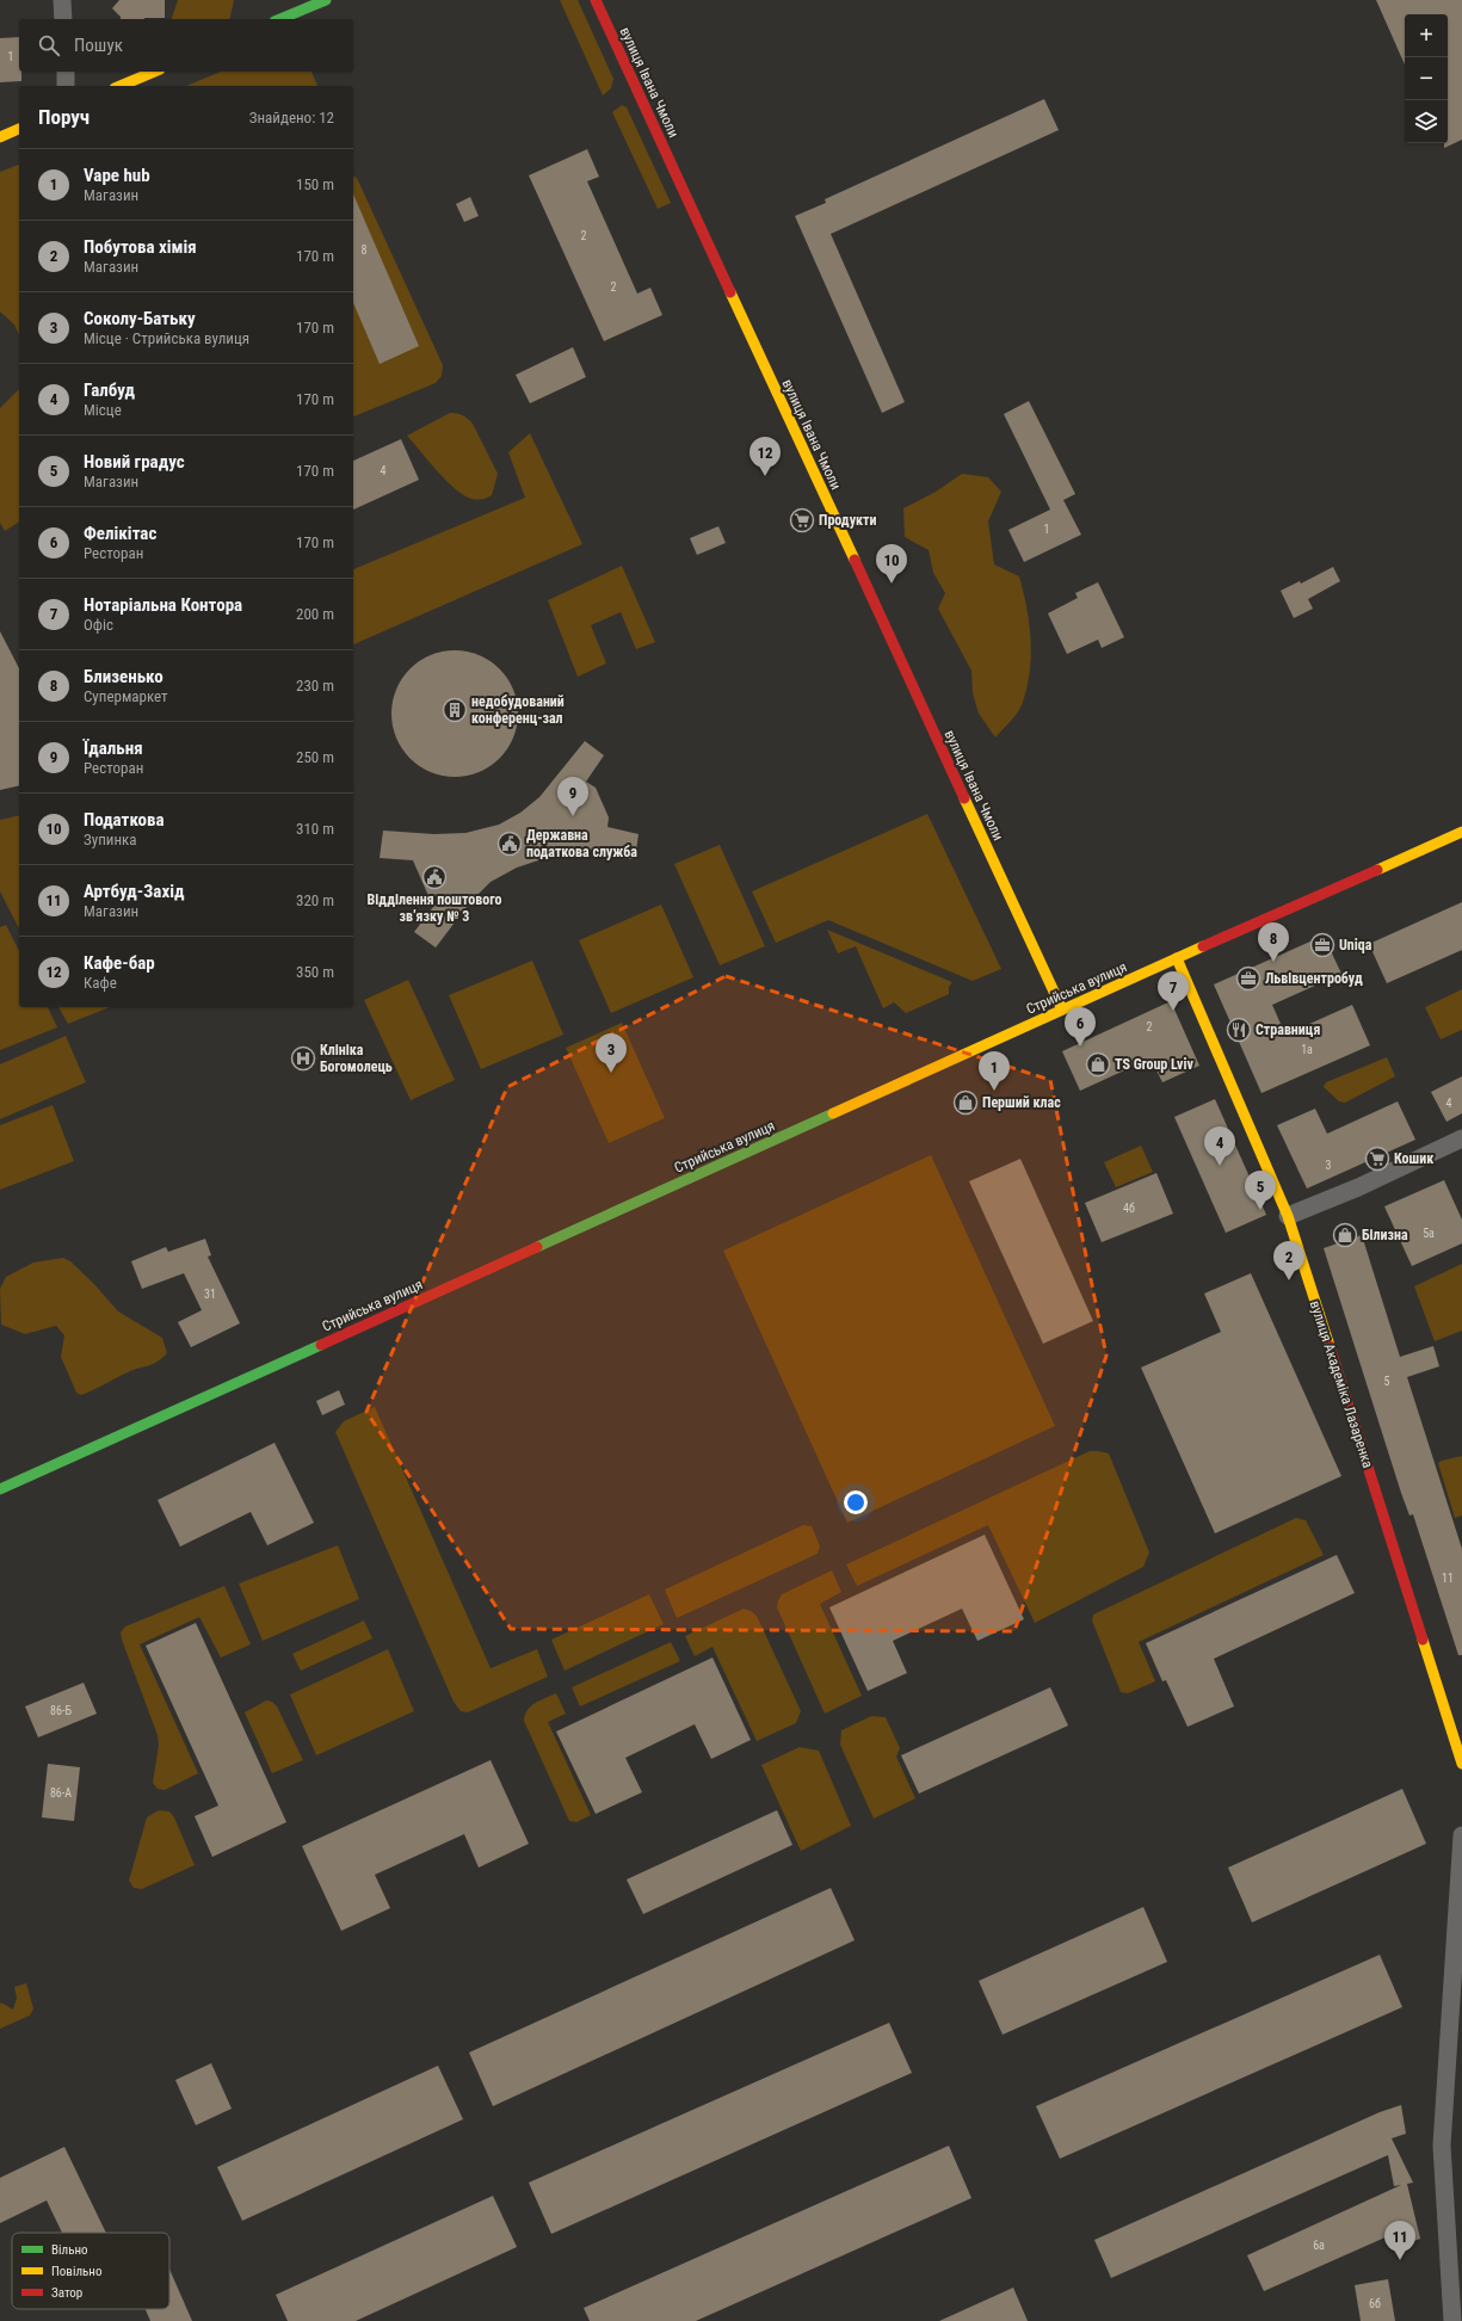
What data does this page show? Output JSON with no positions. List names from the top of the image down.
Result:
{
  "streets": {
    "street": ["вулиця Івана Чмоли", "Стрийська вулиця", "вулиця Академіка Лазаренка"]
  },
  "crossings": [
    ["вулиця Івана Чмоли", "Стрийська вулиця"],
    ["Стрийська вулиця", "вулиця Академіка Лазаренка"]
  ],
  "places": {
    "supermarket": ["Продукти", "Кошик"],
    "building": ["недобудований конференц-зал"],
    "public building": ["Державна податкова служба", "Відділення поштового зв’язку № 3"],
    "office": ["Uniqa", "Львівцентробуд"],
    "restaurant": ["Стравниця"],
    "hospital": ["Клініка Богомолець"],
    "shop": ["TS Group Lviv", "Перший клас", "Білизна"]
  },
  "house_numbers": [
    "1",
    "2",
    "8",
    "2",
    "4",
    "1",
    "2",
    "1а",
    "4",
    "3",
    "4б",
    "5а",
    "31",
    "5",
    "11",
    "86-Б",
    "86-А",
    "6а",
    "6б"
  ],
  "legend": ["Вільно", "Повільно", "Затор"],
  "page": {
    "map_buttons": ["+", "−"],
    "search": "Пошук",
    "heading": ["Поруч", "Знайдено: 12"],
    "list": [
      {
        "mark": "1",
        "name": "Vape hub",
        "note": "Магазин",
        "value": "150 m"
      },
      {
        "mark": "2",
        "name": "Побутова хімія",
        "note": "Магазин",
        "value": "170 m"
      },
      {
        "mark": "3",
        "name": "Соколу-Батьку",
        "note": "Місце · Стрийська вулиця",
        "value": "170 m"
      },
      {
        "mark": "4",
        "name": "Галбуд",
        "note": "Місце",
        "value": "170 m"
      },
      {
        "mark": "5",
        "name": "Новий градус",
        "note": "Магазин",
        "value": "170 m"
      },
      {
        "mark": "6",
        "name": "Фелікітас",
        "note": "Ресторан",
        "value": "170 m"
      },
      {
        "mark": "7",
        "name": "Нотаріальна Контора",
        "note": "Офіс",
        "value": "200 m"
      },
      {
        "mark": "8",
        "name": "Близенько",
        "note": "Супермаркет",
        "value": "230 m"
      },
      {
        "mark": "9",
        "name": "Їдальня",
        "note": "Ресторан",
        "value": "250 m"
      },
      {
        "mark": "10",
        "name": "Податкова",
        "note": "Зупинка",
        "value": "310 m"
      },
      {
        "mark": "11",
        "name": "Артбуд-Захід",
        "note": "Магазин",
        "value": "320 m"
      },
      {
        "mark": "12",
        "name": "Кафе-бар",
        "note": "Кафе",
        "value": "350 m"
      }
    ],
    "pins": [
      "12",
      "10",
      "9",
      "8",
      "7",
      "6",
      "3",
      "1",
      "4",
      "5",
      "2",
      "11"
    ]
  }
}
